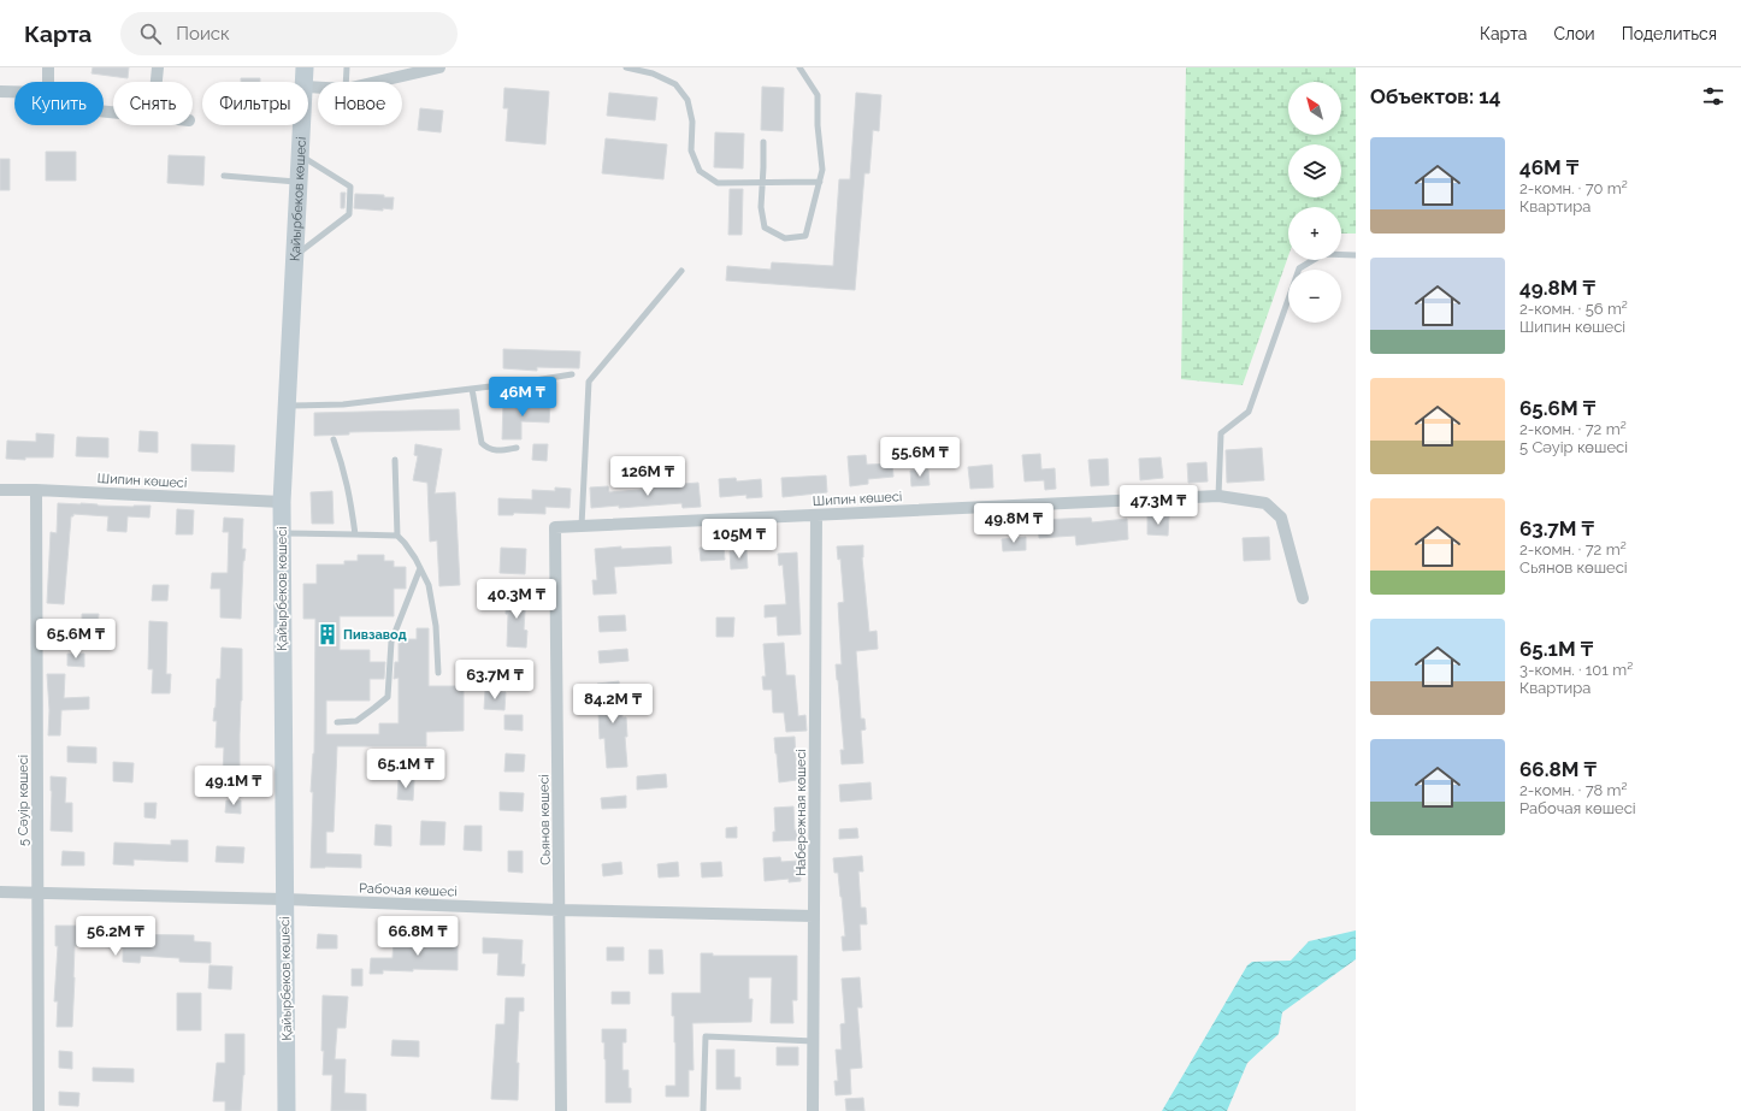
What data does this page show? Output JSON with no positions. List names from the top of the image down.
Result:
{
  "streets": {
    "main road": ["Қайырбеков көшесі"],
    "street": [
      "Шипин көшесі",
      "5 Сәуір көшесі",
      "Набережная көшесі",
      "Сьянов көшесі",
      "Рабочая көшесі"
    ]
  },
  "crossings": [
    ["Қайырбеков көшесі", "Шипин көшесі"],
    ["Қайырбеков көшесі", "Рабочая көшесі"],
    ["Шипин көшесі", "5 Сәуір көшесі"],
    ["Шипин көшесі", "Набережная көшесі"],
    ["Шипин көшесі", "Сьянов көшесі"],
    ["5 Сәуір көшесі", "Рабочая көшесі"],
    ["Набережная көшесі", "Рабочая көшесі"],
    ["Сьянов көшесі", "Рабочая көшесі"]
  ],
  "places": {
    "building": ["Пивзавод"]
  },
  "north": "top left",
  "page": {
    "header": "Карта",
    "search": "Поиск",
    "nav": ["Карта", "Слои", "Поделиться"],
    "heading": "Объектов: 14",
    "map_buttons": ["+", "−"],
    "chip": [
      "Купить",
      "Снять",
      "Фильтры",
      "Новое"
    ],
    "list": [
      {
        "name": "46M ₸",
        "note": "2-комн. · 70 m² · Квартира"
      },
      {
        "name": "49.8M ₸",
        "note": "2-комн. · 56 m² · Шипин көшесі"
      },
      {
        "name": "65.6M ₸",
        "note": "2-комн. · 72 m² · 5 Сәуір көшесі"
      },
      {
        "name": "63.7M ₸",
        "note": "2-комн. · 72 m² · Сьянов көшесі"
      },
      {
        "name": "65.1M ₸",
        "note": "3-комн. · 101 m² · Квартира"
      },
      {
        "name": "66.8M ₸",
        "note": "2-комн. · 78 m² · Рабочая көшесі"
      }
    ],
    "price": [
      "46M ₸",
      "55.6M ₸",
      "126M ₸",
      "47.3M ₸",
      "49.8M ₸",
      "105M ₸",
      "40.3M ₸",
      "65.6M ₸",
      "63.7M ₸",
      "84.2M ₸",
      "65.1M ₸",
      "49.1M ₸",
      "56.2M ₸",
      "66.8M ₸"
    ]
  }
}
